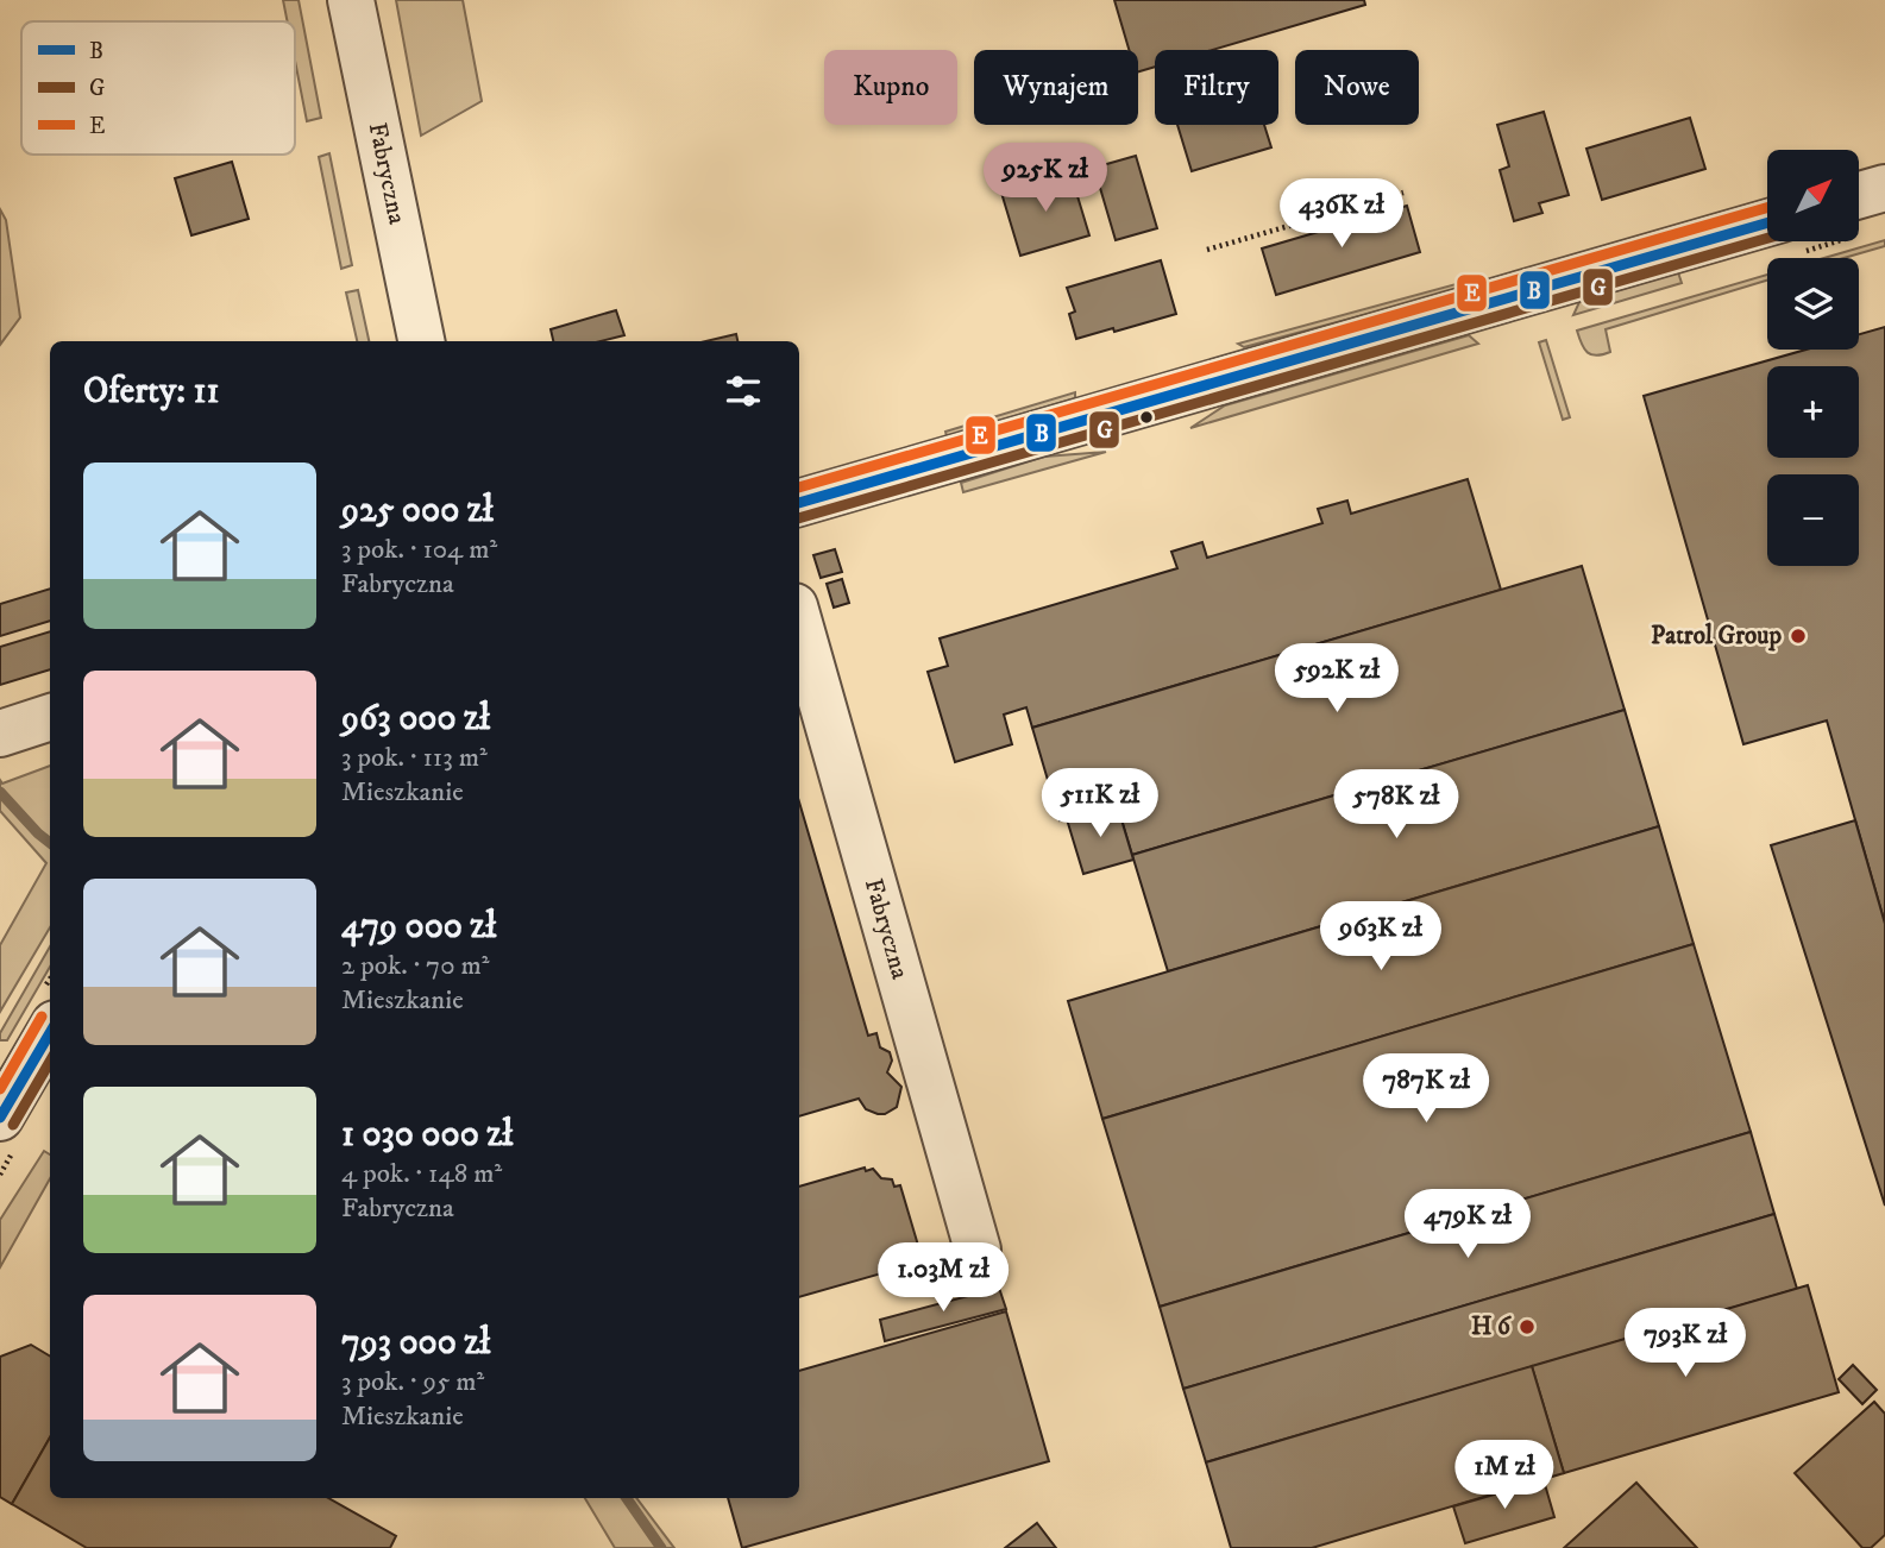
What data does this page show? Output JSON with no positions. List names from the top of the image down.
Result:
{
  "streets": {
    "street": ["Fabryczna"]
  },
  "places": ["Patrol Group", "H 6"],
  "lines": ["transit line E", "transit line B", "transit line G"],
  "legend": ["B", "G", "E"],
  "north": "top right",
  "page": {
    "chip": [
      "Kupno",
      "Wynajem",
      "Filtry",
      "Nowe"
    ],
    "price": [
      "925K zł",
      "436K zł",
      "592K zł",
      "511K zł",
      "578K zł",
      "963K zł",
      "787K zł",
      "479K zł",
      "1.03M zł",
      "793K zł",
      "1M zł"
    ],
    "map_buttons": ["+", "−"],
    "heading": "Oferty: 11",
    "list": [
      {
        "name": "925 000 zł",
        "note": "3 pok. · 104 m² · Fabryczna"
      },
      {
        "name": "963 000 zł",
        "note": "3 pok. · 113 m² · Mieszkanie"
      },
      {
        "name": "479 000 zł",
        "note": "2 pok. · 70 m² · Mieszkanie"
      },
      {
        "name": "1 030 000 zł",
        "note": "4 pok. · 148 m² · Fabryczna"
      },
      {
        "name": "793 000 zł",
        "note": "3 pok. · 95 m² · Mieszkanie"
      }
    ]
  }
}
